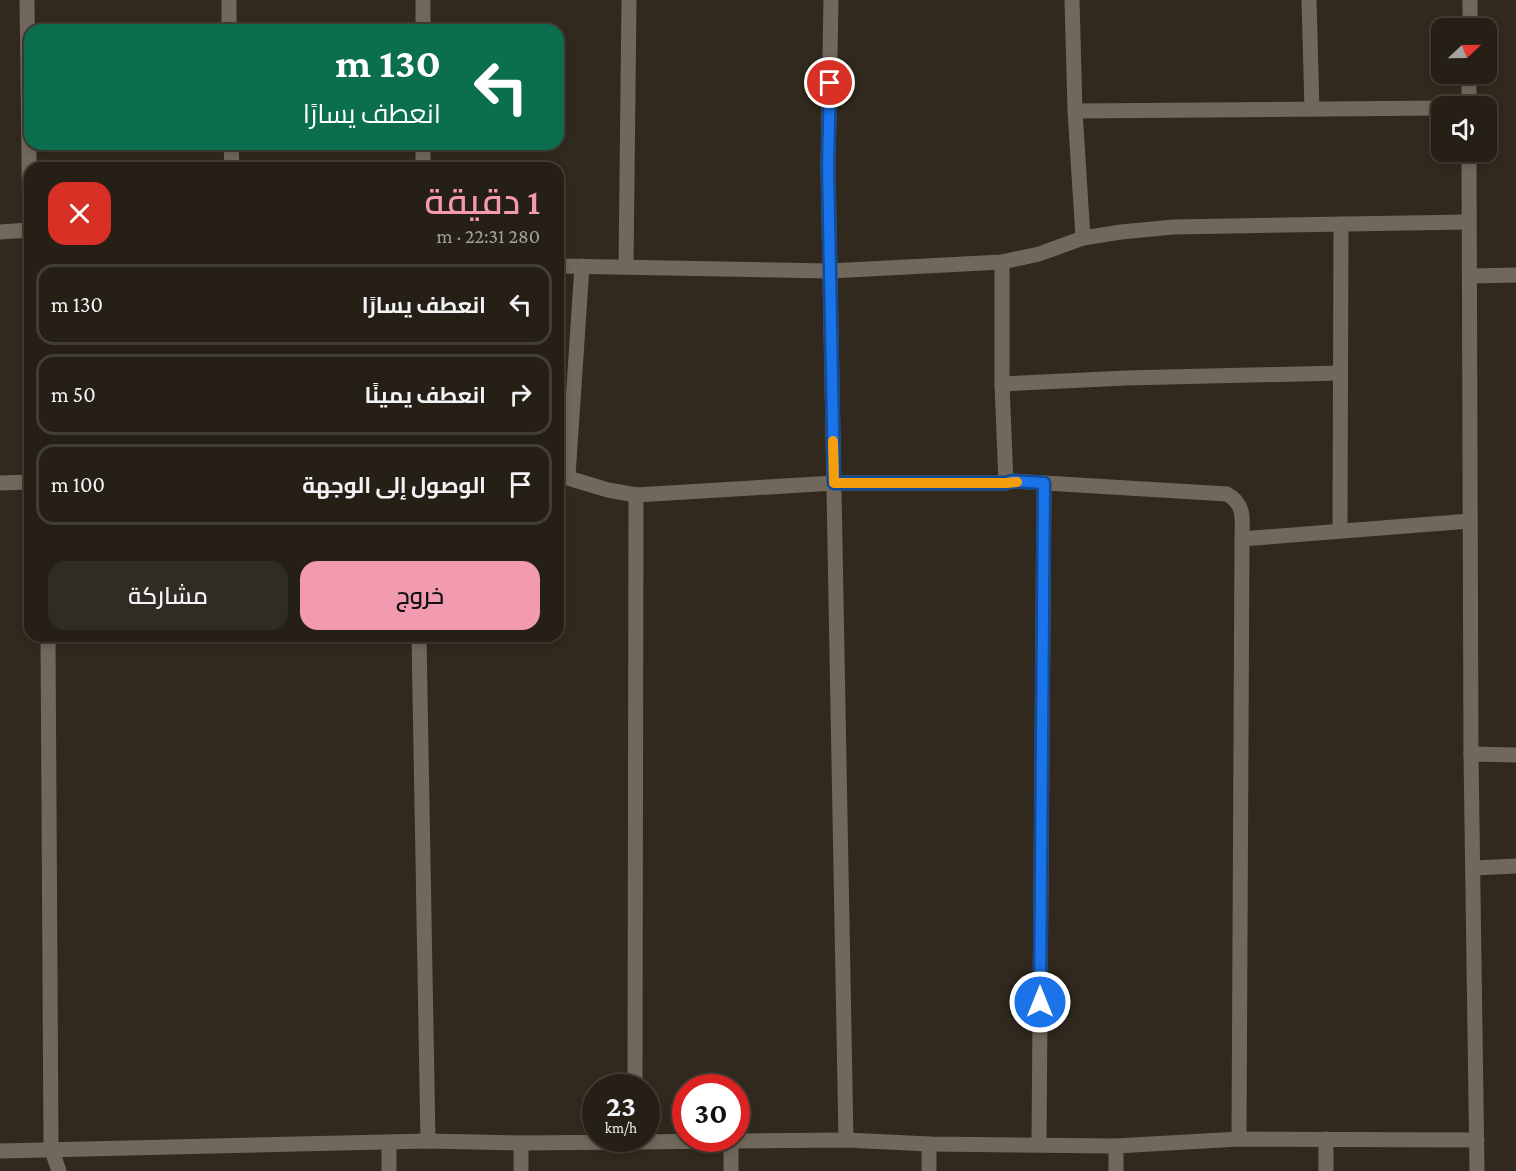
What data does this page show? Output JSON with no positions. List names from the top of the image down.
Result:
{
  "north": "right",
  "page": {
    "turn": ["130 m", "انعطف يسارًا"],
    "heading": ["1 دقيقة", "280 m · 22:31"],
    "list": [
      {
        "name": "انعطف يسارًا",
        "value": "130 m"
      },
      {
        "name": "انعطف يمينًا",
        "value": "50 m"
      },
      {
        "name": "الوصول إلى الوجهة",
        "value": "100 m"
      }
    ],
    "buttons": ["خروج", "مشاركة"],
    "speed": "23 km/h",
    "limit": "30"
  }
}
